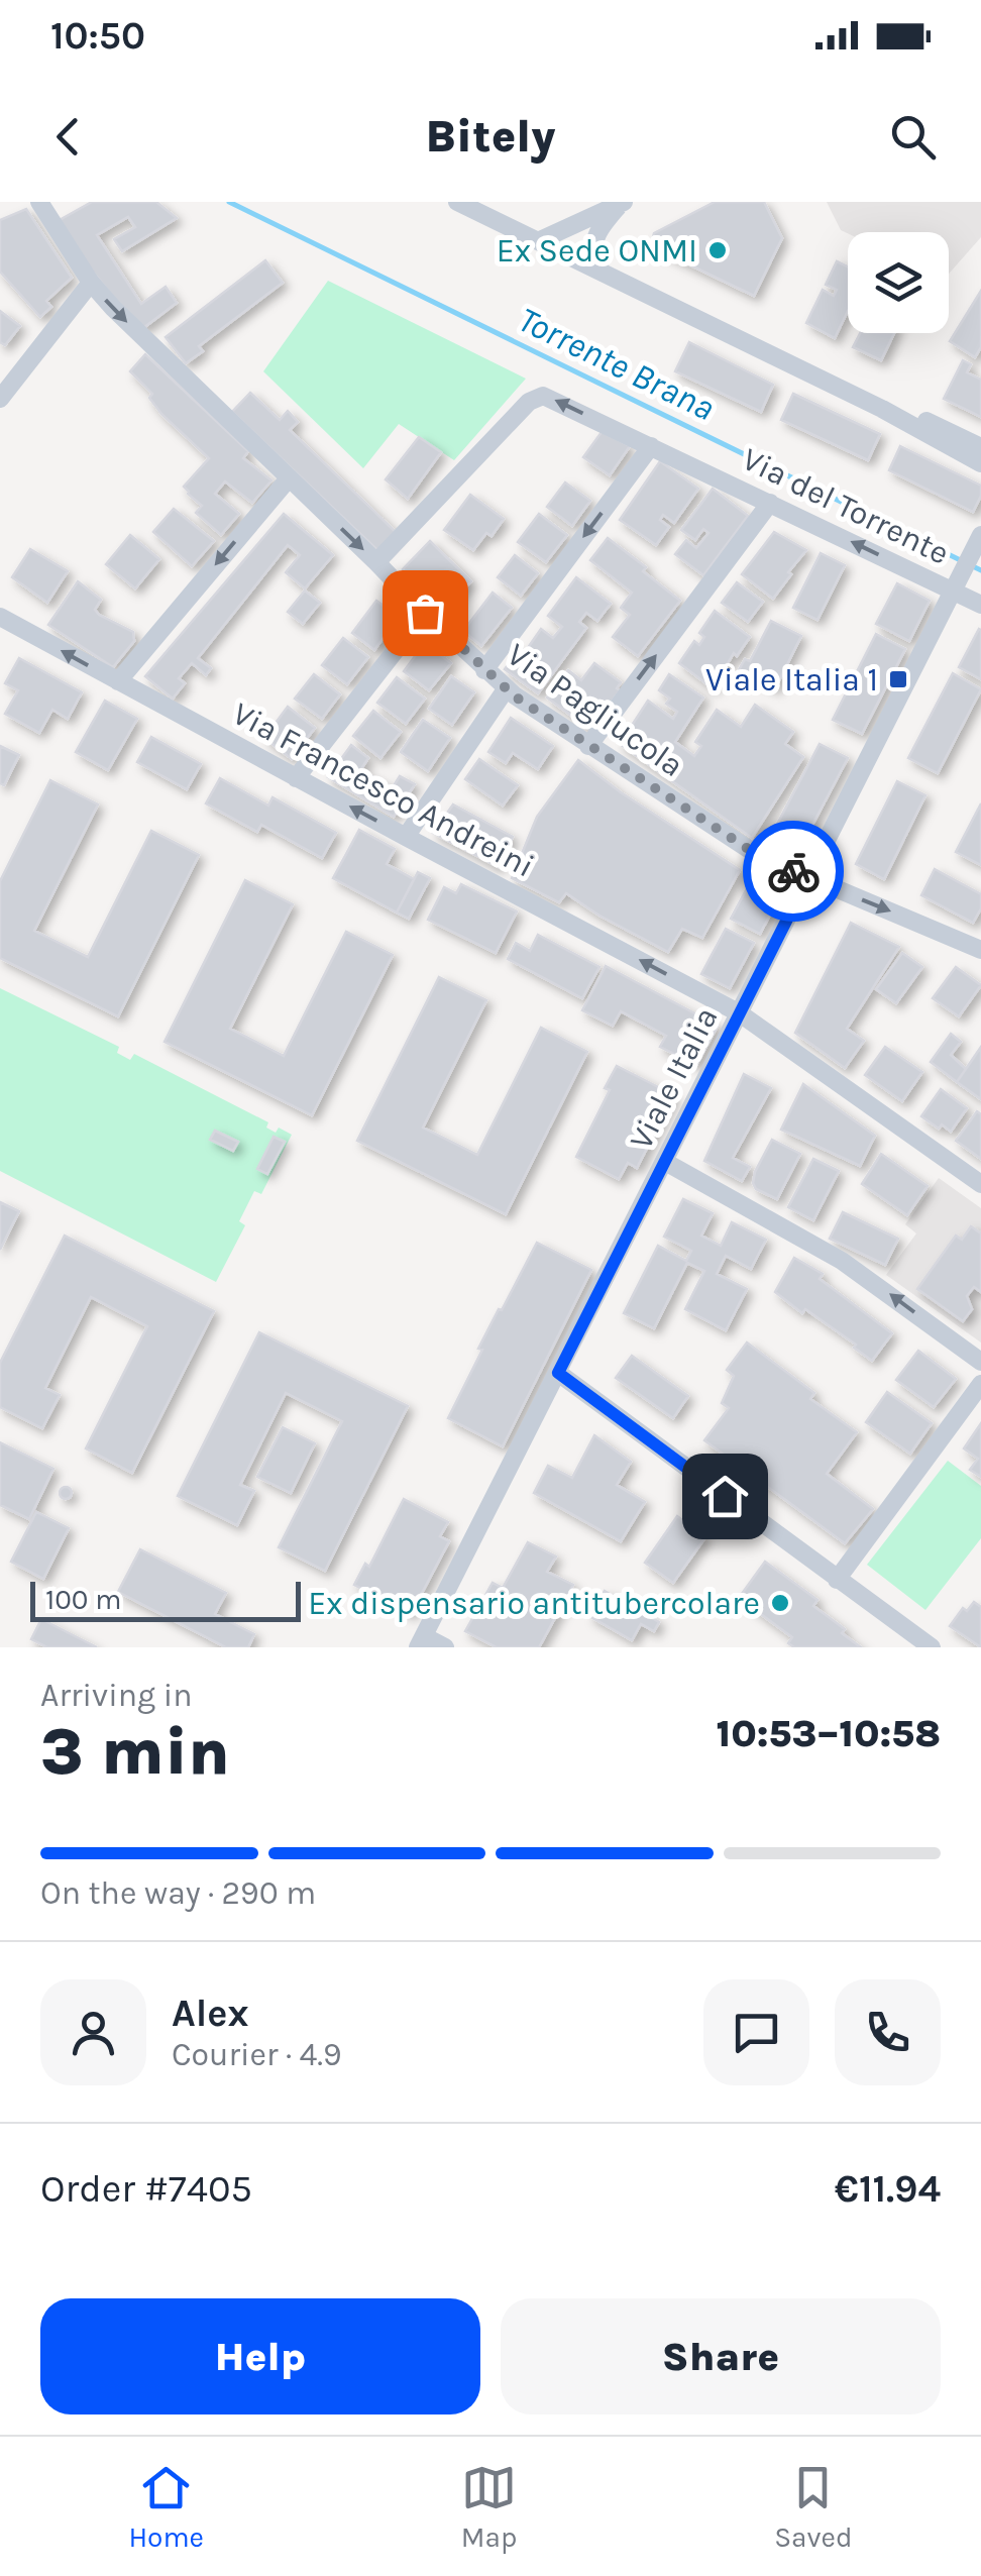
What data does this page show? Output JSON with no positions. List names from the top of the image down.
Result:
{
  "streets": {
    "street": [
      "Via del Torrente",
      "Via Pagliucola",
      "Via Francesco Andreini",
      "Viale Italia"
    ]
  },
  "crossings": [
    ["Via del Torrente", "Via Pagliucola"],
    ["Via del Torrente", "Viale Italia"],
    ["Via Pagliucola", "Viale Italia"],
    ["Via Francesco Andreini", "Viale Italia"]
  ],
  "one_way": ["Via del Torrente", "Via Pagliucola", "Via Francesco Andreini"],
  "water": ["Torrente Brana"],
  "places": {
    "other": ["Ex Sede ONMI", "Ex dispensario antitubercolare"],
    "transit": ["Viale Italia 1"]
  },
  "scale_bar": "100 m",
  "page": {
    "status": "10:50",
    "header": "Bitely",
    "scale": "100 m",
    "heading": ["3 min", "Arriving in", "10:53–10:58"],
    "panel": [
      "Alex",
      "Courier · 4.9",
      "Order #7405",
      "€11.94"
    ],
    "bar": "On the way · 290 m",
    "buttons": ["Help", "Share"],
    "tabs": ["Home", "Map", "Saved"]
  }
}
